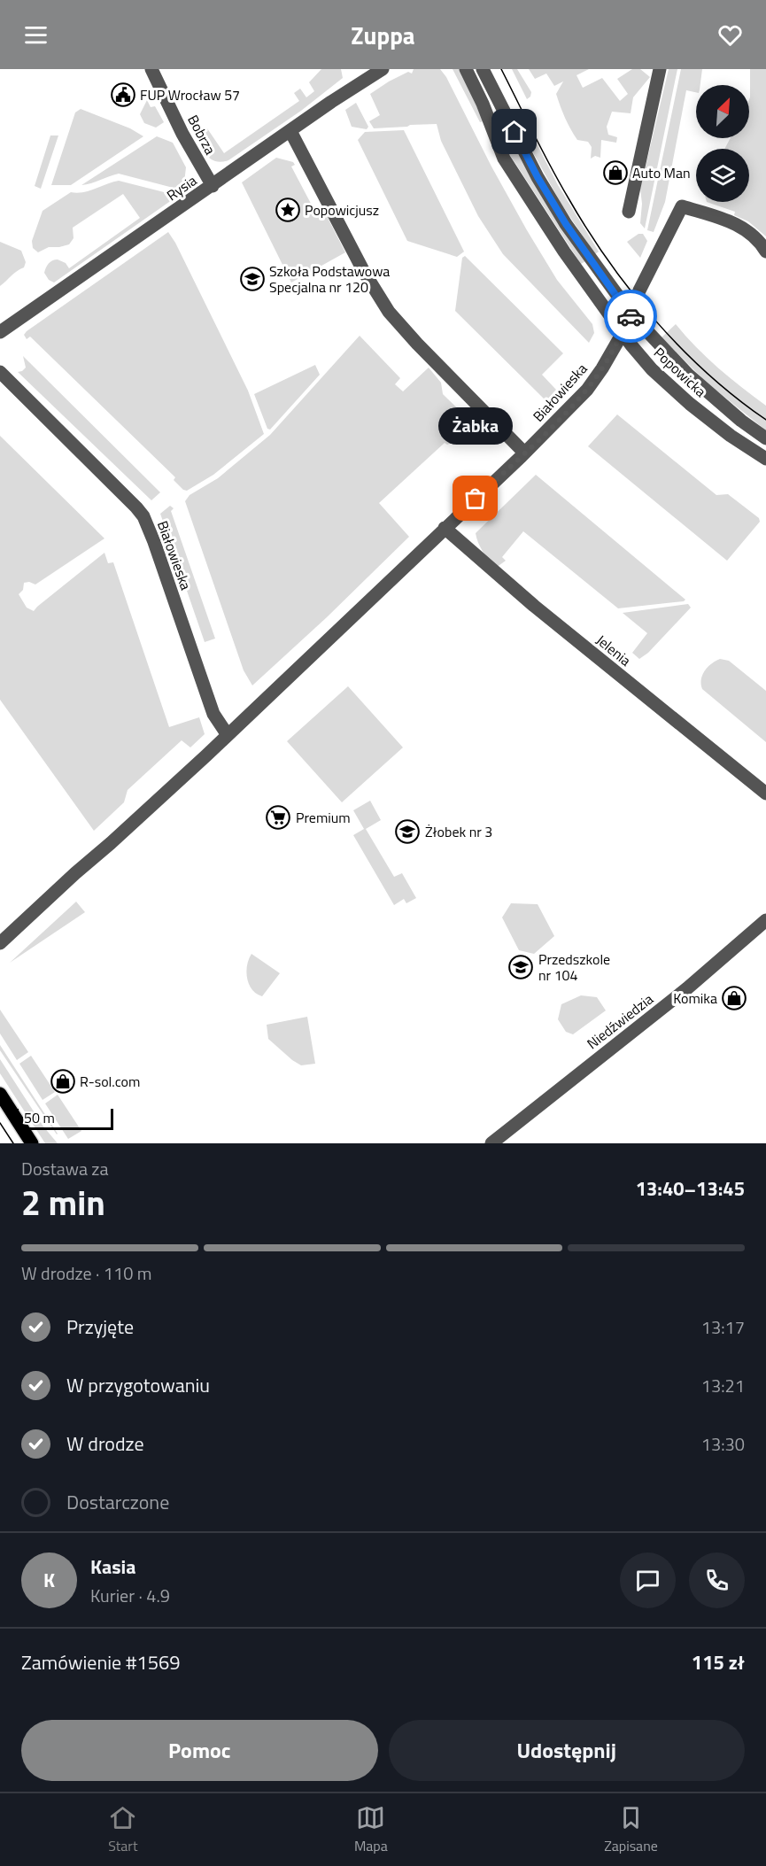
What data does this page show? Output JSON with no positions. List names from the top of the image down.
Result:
{
  "streets": {
    "street": [
      "Bobrza",
      "Rysia",
      "Popowicka",
      "Białowieska",
      "Jelenia",
      "Niedźwiedzia"
    ]
  },
  "crossings": [
    ["Bobrza", "Rysia"],
    ["Popowicka", "Białowieska"],
    ["Białowieska", "Jelenia"]
  ],
  "places": {
    "public building": ["FUP Wrocław 57"],
    "shop": ["Auto Man", "Komika", "R-sol.com"],
    "place": ["Popowicjusz"],
    "school or university": ["Szkoła Podstawowa Specjalna nr 120", "Żłobek nr 3", "Przedszkole nr 104"],
    "other": ["Żabka"],
    "supermarket": ["Premium"]
  },
  "scale_bar": "50 m",
  "north": "top right",
  "page": {
    "header": "Zuppa",
    "bubble": "Żabka",
    "scale": "50 m",
    "heading": ["2 min", "Dostawa za", "13:40–13:45"],
    "panel": [
      "Kasia",
      "Kurier · 4.9",
      "Zamówienie #1569",
      "115 zł"
    ],
    "bar": "W drodze · 110 m",
    "list": [
      ["Przyjęte", "13:17"],
      ["W przygotowaniu", "13:21"],
      ["W drodze", "13:30"],
      "Dostarczone"
    ],
    "round": "K",
    "buttons": ["Pomoc", "Udostępnij"],
    "tabs": ["Start", "Mapa", "Zapisane"]
  }
}
